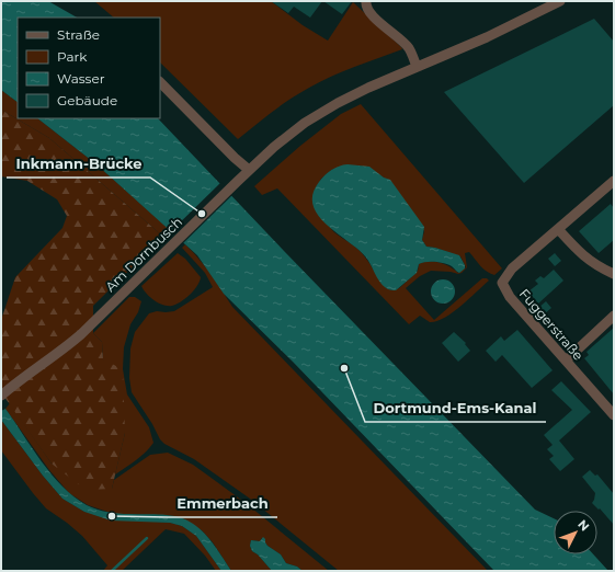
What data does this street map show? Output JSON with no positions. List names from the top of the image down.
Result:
{
  "streets": {
    "street": ["Am Dornbusch", "Fuggerstraße"]
  },
  "places": ["Inkmann-Brücke", "Dortmund-Ems-Kanal", "Emmerbach"],
  "legend": [
    "Straße",
    "Park",
    "Wasser",
    "Gebäude"
  ],
  "north": "top right"
}
